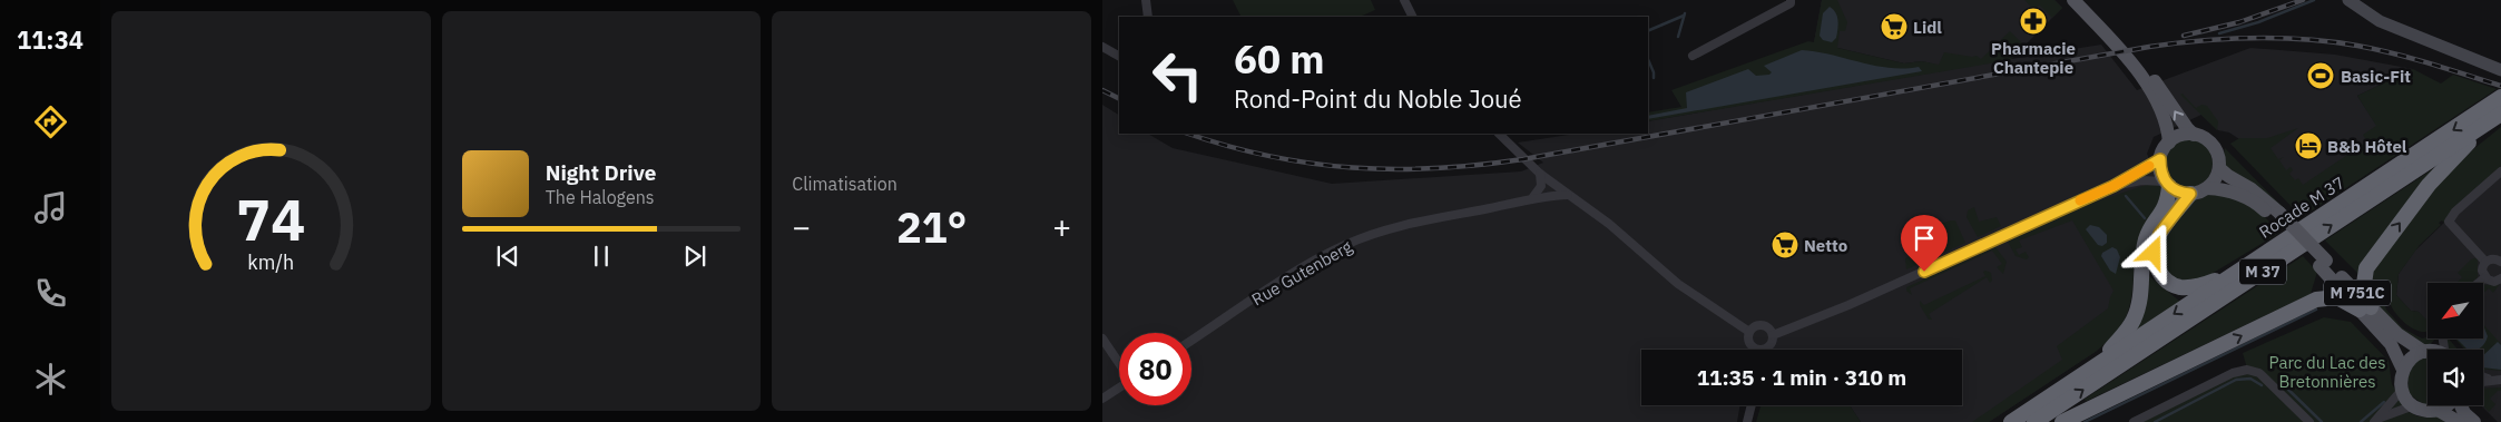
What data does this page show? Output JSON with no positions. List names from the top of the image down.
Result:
{
  "streets": {
    "highway": ["Rocade M 37", "M 37"],
    "main road": ["M 751C"],
    "street": ["Rue Gutenberg"]
  },
  "crossings": [
    ["Rocade M 37", "M 37"],
    ["M 37", "M 751C"]
  ],
  "parks": ["Parc du Lac des Bretonnières"],
  "places": {
    "pharmacy": ["Pharmacie Chantepie"],
    "supermarket": ["Lidl", "Netto"],
    "sports": ["Basic-Fit"],
    "hotel": ["B&b Hôtel"]
  },
  "north": "bottom left",
  "page": {
    "tabs": "11:34",
    "tile": "Climatisation",
    "turn": ["60 m", "Rond-Point du Noble Joué"],
    "song": ["Night Drive", "The Halogens"],
    "heat": ["−", "21°", "+"],
    "limit": "80",
    "trip": "11:35 · 1 min · 310 m",
    "gauge": ["74", "km/h"]
  }
}
